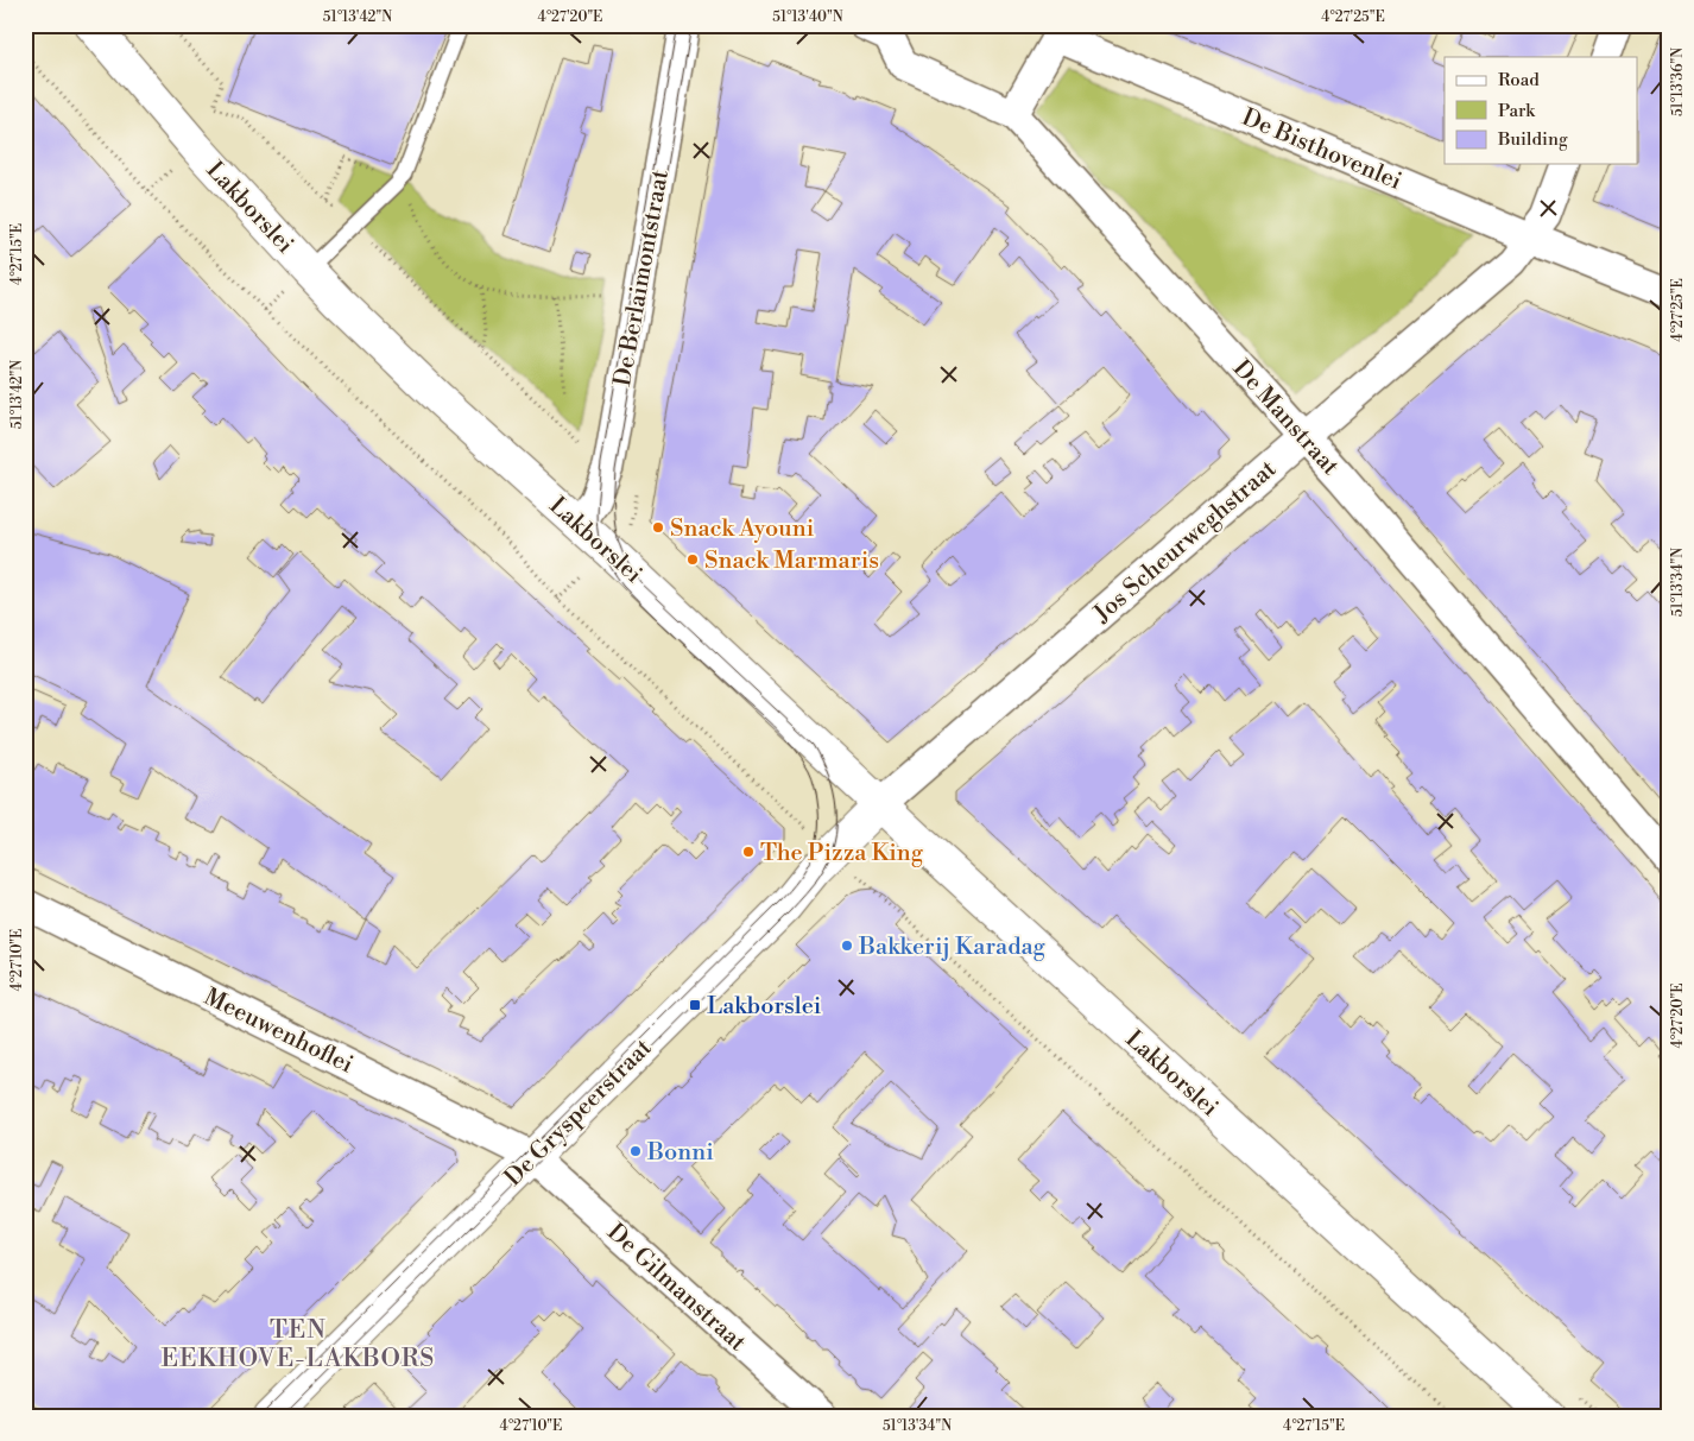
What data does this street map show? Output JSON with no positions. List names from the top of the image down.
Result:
{
  "streets": {
    "street": [
      "De Bisthovenlei",
      "Lakborslei",
      "De Berlaimontstraat",
      "De Manstraat",
      "Jos Scheurweghstraat",
      "Meeuwenhoflei",
      "De Gryspeerstraat",
      "De Gilmanstraat"
    ]
  },
  "crossings": [
    ["De Bisthovenlei", "De Manstraat"],
    ["De Bisthovenlei", "Jos Scheurweghstraat"],
    ["Lakborslei", "De Berlaimontstraat"],
    ["Lakborslei", "Jos Scheurweghstraat"],
    ["Lakborslei", "De Gryspeerstraat"],
    ["De Manstraat", "Jos Scheurweghstraat"],
    ["Jos Scheurweghstraat", "De Gryspeerstraat"],
    ["Meeuwenhoflei", "De Gryspeerstraat"],
    ["Meeuwenhoflei", "De Gilmanstraat"],
    ["De Gryspeerstraat", "De Gilmanstraat"]
  ],
  "districts": ["TEN EEKHOVE-LAKBORS"],
  "places": {
    "other": [
      "Snack Ayouni",
      "Snack Marmaris",
      "The Pizza King",
      "Bakkerij Karadag",
      "Bonni"
    ],
    "transit": ["Lakborslei"]
  },
  "legend": ["Road", "Park", "Building"],
  "coordinates": [
    "51°13'42\"N",
    "4°27'20\"E",
    "51°13'40\"N",
    "4°27'25\"E",
    "51°13'36\"N",
    "4°27'15\"E",
    "51°13'34\"N",
    "4°27'10\"E"
  ]
}
